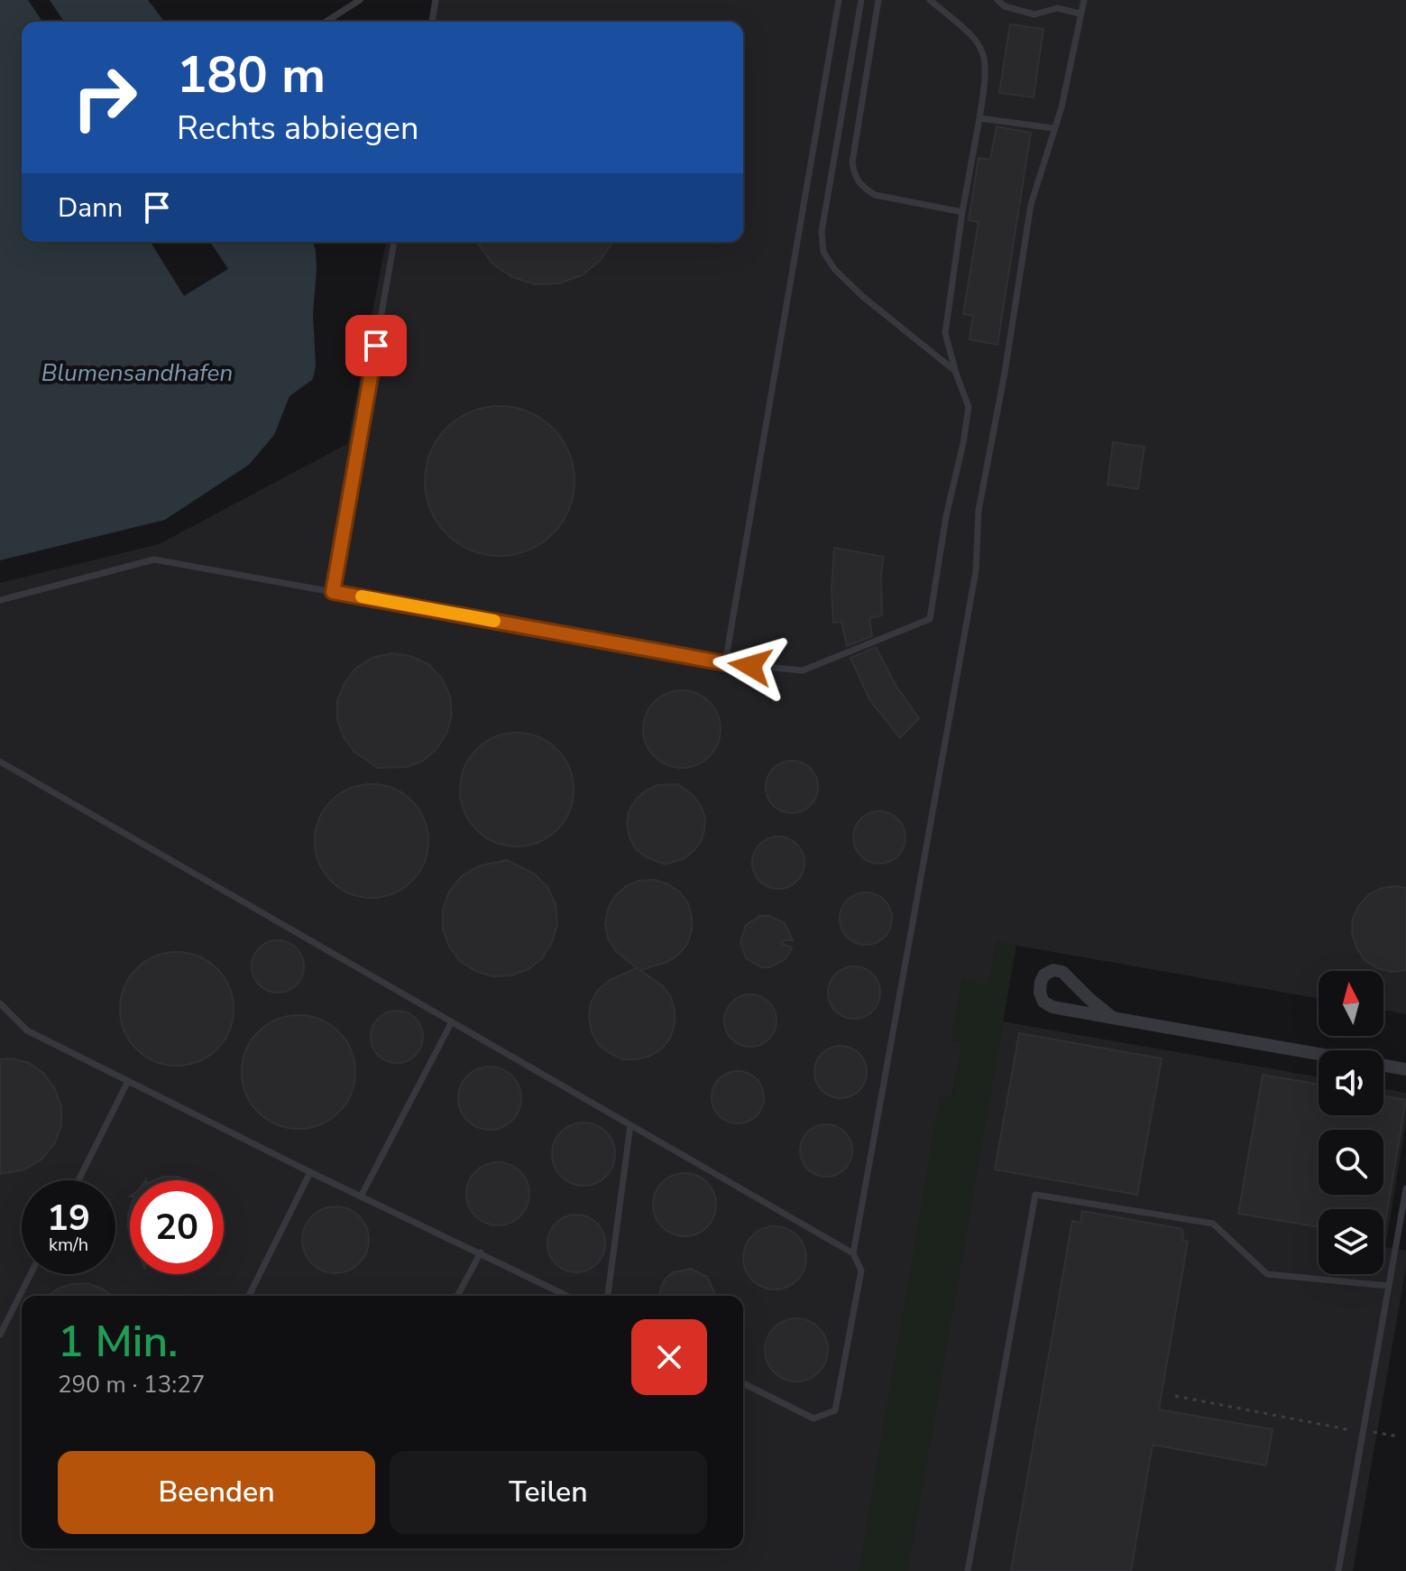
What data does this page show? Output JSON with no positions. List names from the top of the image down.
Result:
{
  "water": ["Blumensandhafen"],
  "north": "top",
  "page": {
    "turn": ["180 m", "Rechts abbiegen"],
    "then": "Dann",
    "speed": "19 km/h",
    "limit": "20",
    "heading": ["1 Min.", "290 m · 13:27"],
    "buttons": ["Beenden", "Teilen"]
  }
}
